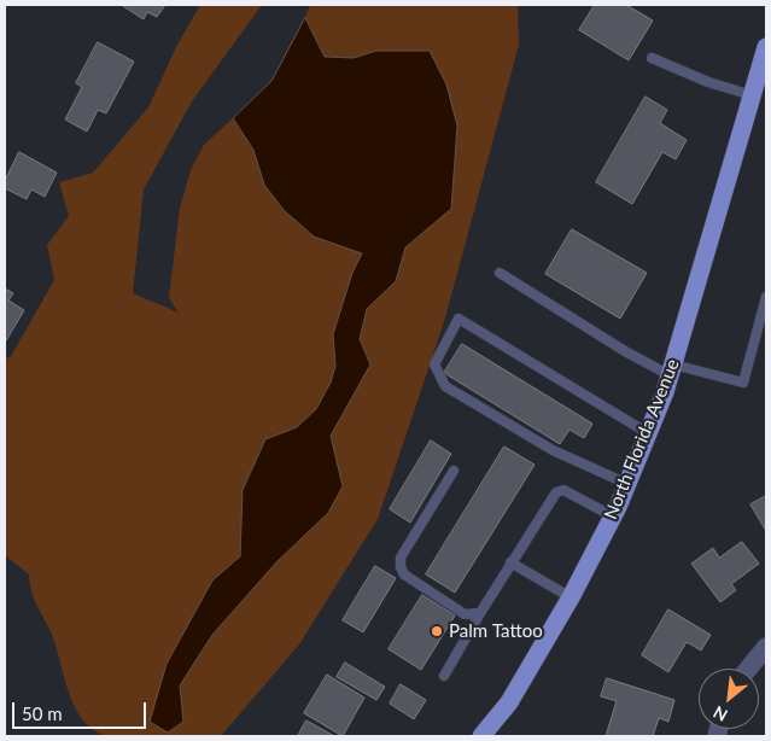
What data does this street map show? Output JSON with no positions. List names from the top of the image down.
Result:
{
  "streets": {
    "main road": ["North Florida Avenue"]
  },
  "places": ["Palm Tattoo"],
  "scale_bar": "50 m",
  "north": "bottom left"
}
